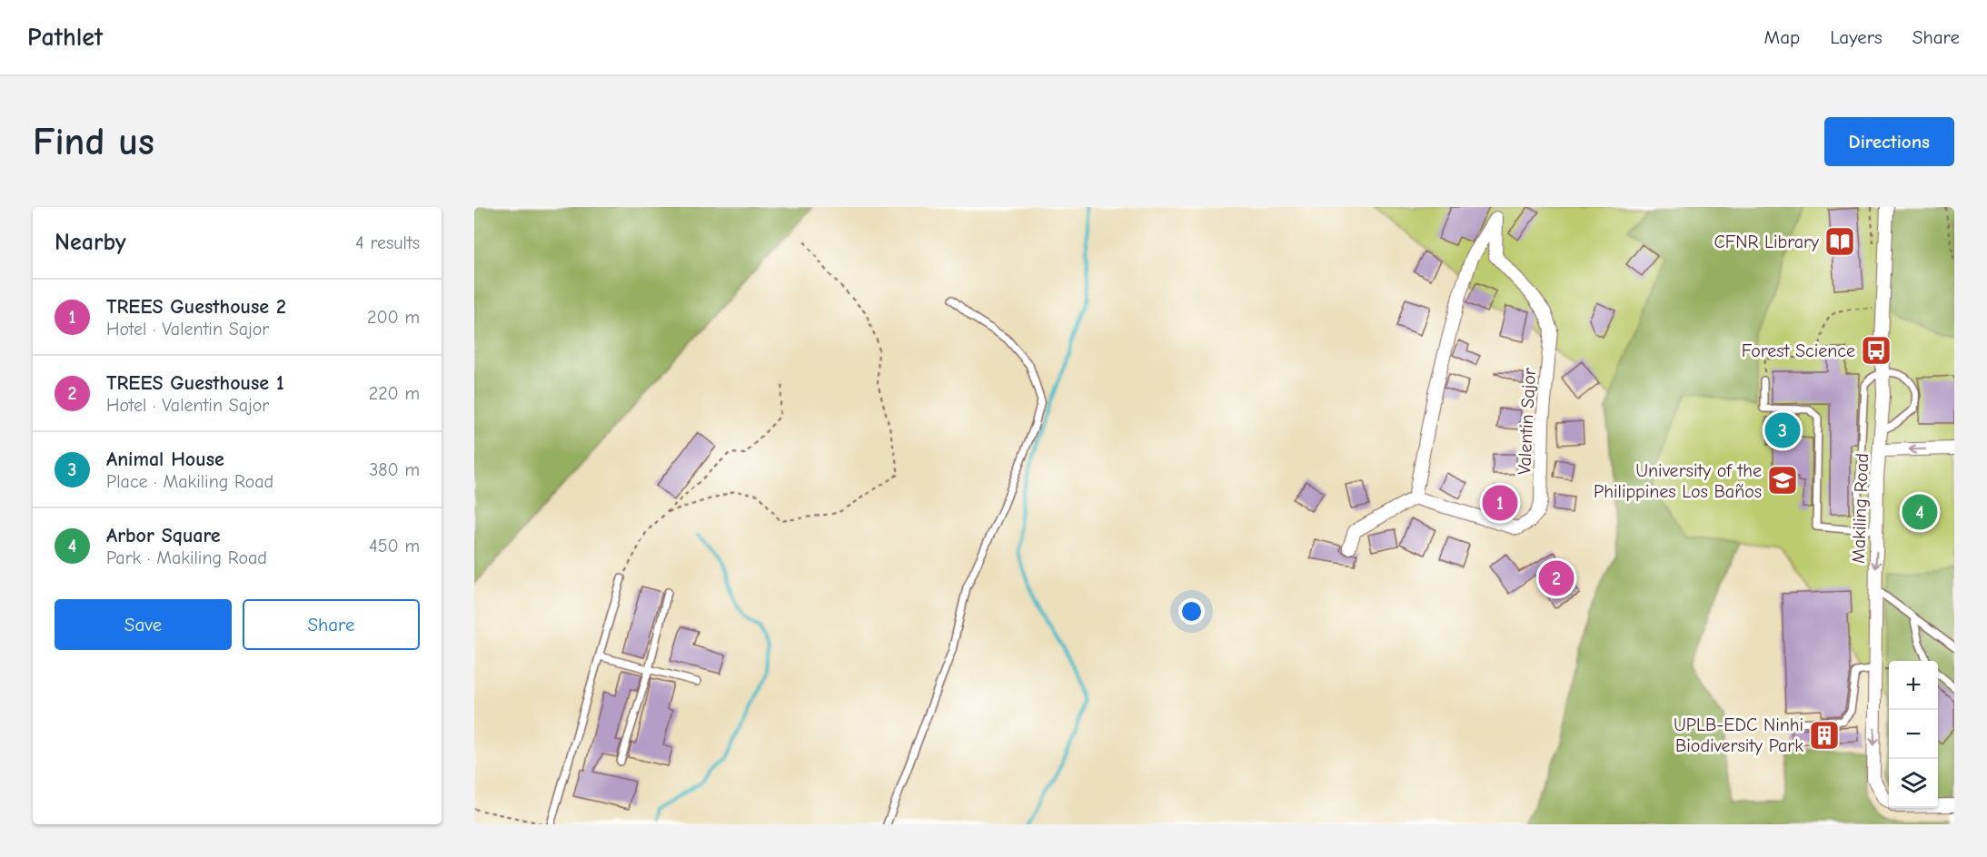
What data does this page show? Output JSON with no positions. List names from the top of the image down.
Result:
{
  "streets": {
    "street": ["Valentin Sajor", "Makiling Road"]
  },
  "places": {
    "library": ["CFNR Library"],
    "bus stop": ["Forest Science"],
    "school or university": ["University of the Philippines Los Baños"],
    "building": ["UPLB-EDC Ninhi Biodiversity Park"]
  },
  "page": {
    "header": "Pathlet",
    "nav": ["Map", "Layers", "Share"],
    "buttons": [
      "Directions",
      ["Save", "Share"]
    ],
    "title": "Find us",
    "heading": ["Nearby", "4 results"],
    "list": [
      {
        "mark": "1",
        "name": "TREES Guesthouse 2",
        "note": "Hotel · Valentin Sajor",
        "value": "200 m"
      },
      {
        "mark": "2",
        "name": "TREES Guesthouse 1",
        "note": "Hotel · Valentin Sajor",
        "value": "220 m"
      },
      {
        "mark": "3",
        "name": "Animal House",
        "note": "Place · Makiling Road",
        "value": "380 m"
      },
      {
        "mark": "4",
        "name": "Arbor Square",
        "note": "Park · Makiling Road",
        "value": "450 m"
      }
    ],
    "pins": [
      "3",
      "1",
      "4",
      "2"
    ],
    "map_buttons": ["+", "−"]
  }
}
